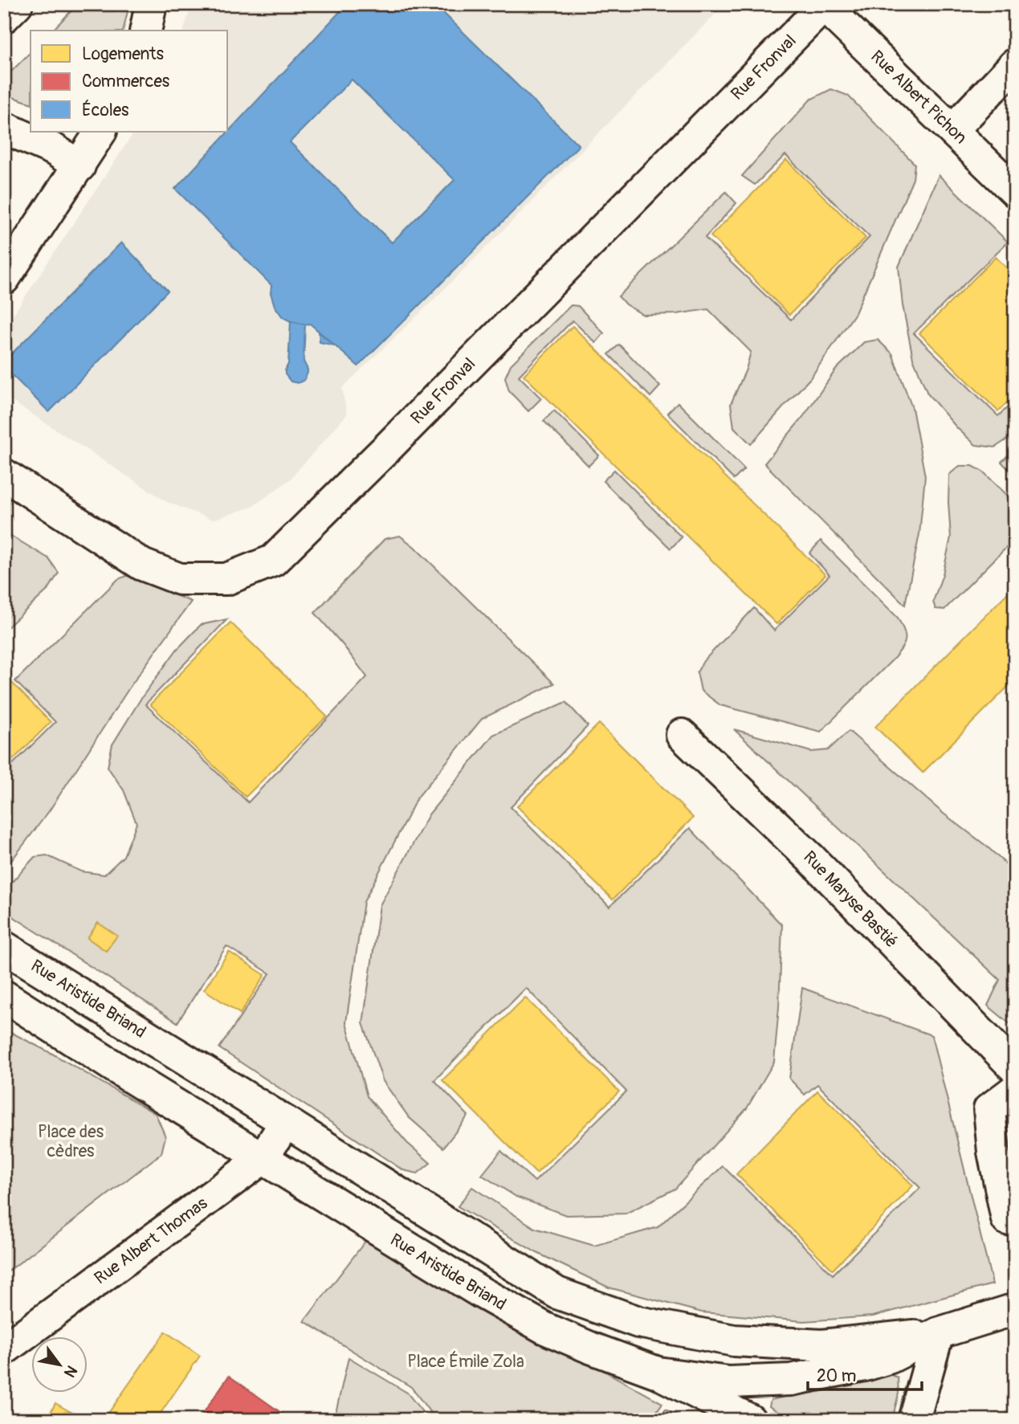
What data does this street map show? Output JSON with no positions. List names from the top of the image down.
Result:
{
  "streets": {
    "street": [
      "Rue Fronval",
      "Rue Albert Pichon",
      "Rue Maryse Bastié",
      "Rue Aristide Briand",
      "Rue Albert Thomas"
    ]
  },
  "crossings": [
    ["Rue Fronval", "Rue Albert Pichon"],
    ["Rue Aristide Briand", "Rue Albert Thomas"]
  ],
  "parks": ["Place des cèdres", "Place Émile Zola"],
  "legend": ["Logements", "Commerces", "Écoles"],
  "scale_bar": "20 m",
  "north": "bottom right"
}
